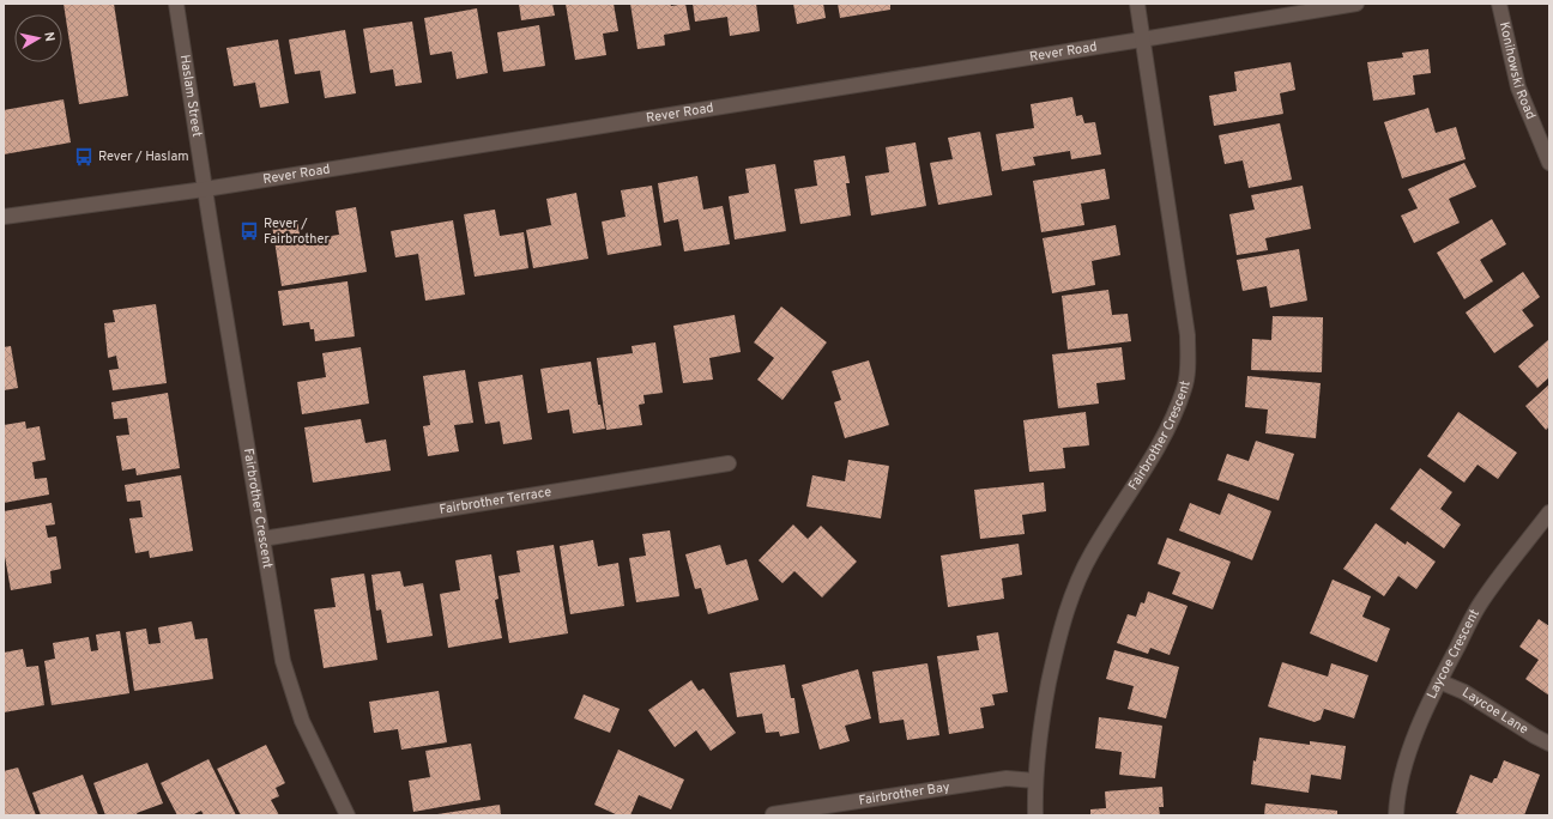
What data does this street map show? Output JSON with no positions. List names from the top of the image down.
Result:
{
  "streets": {
    "street": [
      "Rever Road",
      "Konihowski Road",
      "Haslam Street",
      "Fairbrother Crescent",
      "Fairbrother Terrace",
      "Laycoe Crescent",
      "Laycoe Lane",
      "Fairbrother Bay"
    ]
  },
  "crossings": [
    ["Rever Road", "Haslam Street"],
    ["Rever Road", "Fairbrother Crescent"],
    ["Haslam Street", "Fairbrother Crescent"],
    ["Fairbrother Crescent", "Fairbrother Terrace"],
    ["Fairbrother Crescent", "Fairbrother Bay"],
    ["Laycoe Crescent", "Laycoe Lane"]
  ],
  "places": {
    "bus stop": ["Rever / Haslam", "Rever / Fairbrother"]
  },
  "north": "right"
}
